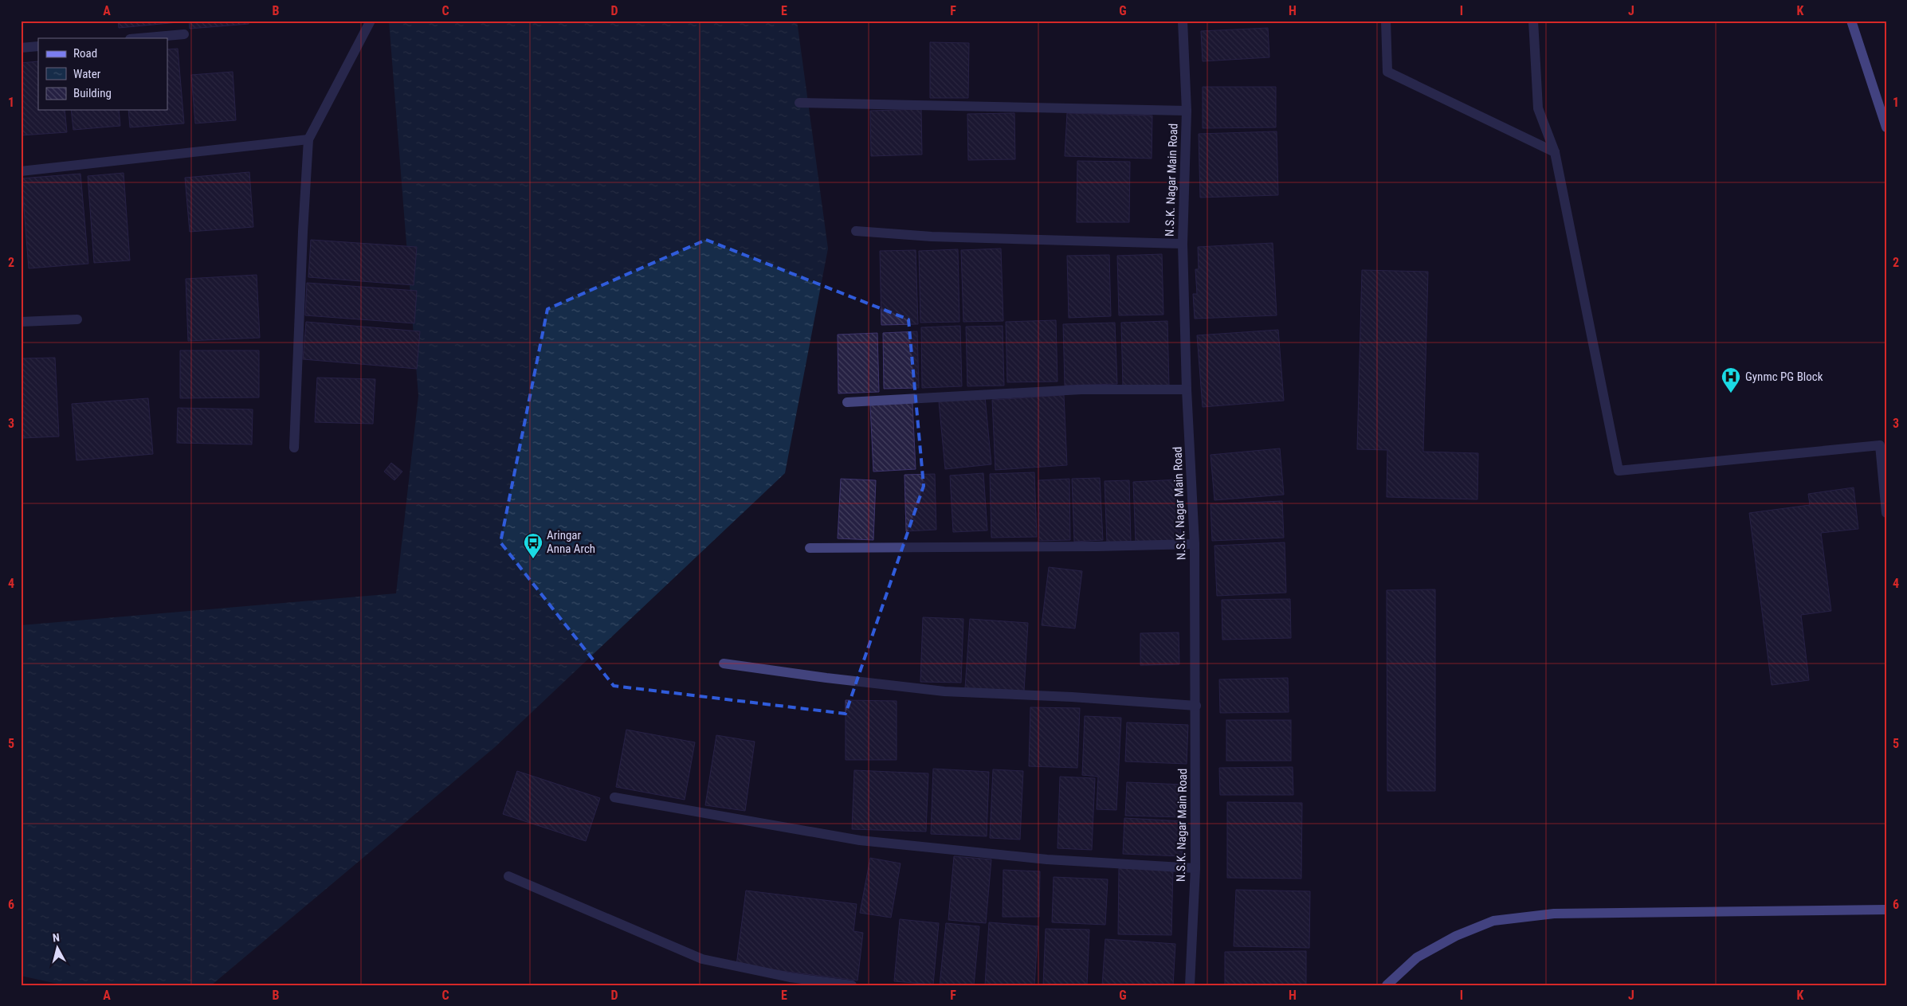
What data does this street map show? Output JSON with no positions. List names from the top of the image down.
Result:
{
  "streets": {
    "street": ["N.S.K. Nagar Main Road"]
  },
  "places": {
    "hospital": ["Gynmc PG Block"],
    "bus stop": ["Aringar Anna Arch"]
  },
  "legend": ["Road", "Water", "Building"],
  "north": "top",
  "grid": {
    "columns": [
      "A",
      "B",
      "C",
      "D",
      "E",
      "F",
      "G",
      "H",
      "I",
      "J",
      "K"
    ],
    "rows": [
      "1",
      "2",
      "3",
      "4",
      "5",
      "6"
    ]
  }
}
